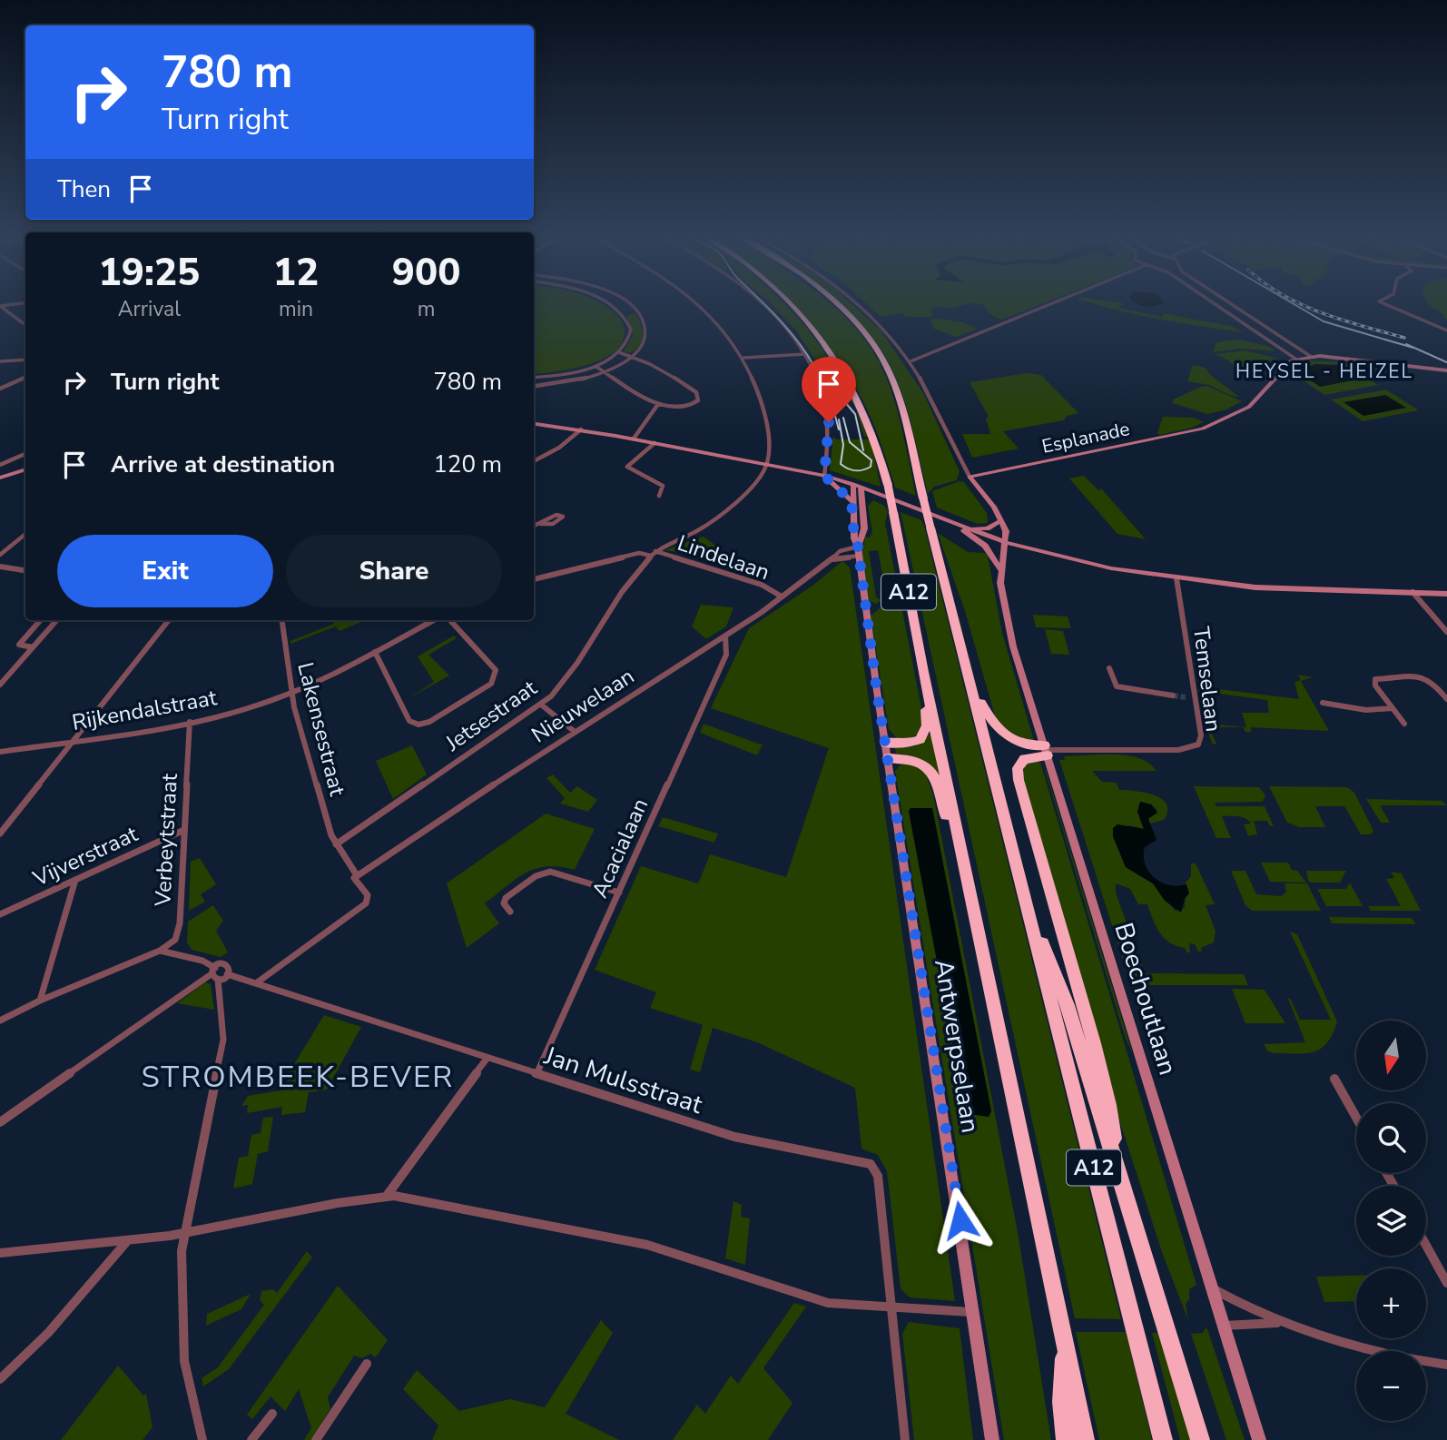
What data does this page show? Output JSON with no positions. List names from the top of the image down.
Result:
{
  "streets": {
    "highway": ["A12"],
    "main road": ["Esplanade", "Boechoutlaan", "Antwerpselaan"],
    "street": [
      "Lindelaan",
      "Temselaan",
      "Nieuwelaan",
      "Rijkendalstraat",
      "Jetsestraat",
      "Lakensestraat",
      "Verbeytstraat",
      "Acacialaan",
      "Vijverstraat",
      "Jan Mulsstraat"
    ]
  },
  "crossings": [
    ["Lindelaan", "Nieuwelaan"],
    ["Lindelaan", "Jetsestraat"],
    ["Temselaan", "Boechoutlaan"],
    ["Nieuwelaan", "Lakensestraat"],
    ["Nieuwelaan", "Acacialaan"],
    ["Nieuwelaan", "Antwerpselaan"],
    ["Rijkendalstraat", "Lakensestraat"],
    ["Rijkendalstraat", "Verbeytstraat"],
    ["Jetsestraat", "Lakensestraat"],
    ["Lakensestraat", "Jan Mulsstraat"],
    ["Verbeytstraat", "Vijverstraat"],
    ["Acacialaan", "Jan Mulsstraat"]
  ],
  "districts": ["HEYSEL - HEIZEL", "STROMBEEK-BEVER"],
  "north": "bottom",
  "page": {
    "turn": ["780 m", "Turn right"],
    "then": "Then",
    "eta": [
      "19:25",
      "Arrival",
      "12",
      "min",
      "900",
      "m"
    ],
    "list": [
      {
        "name": "Turn right",
        "value": "780 m"
      },
      {
        "name": "Arrive at destination",
        "value": "120 m"
      }
    ],
    "buttons": ["Exit", "Share"],
    "map_buttons": ["+", "−"]
  }
}
